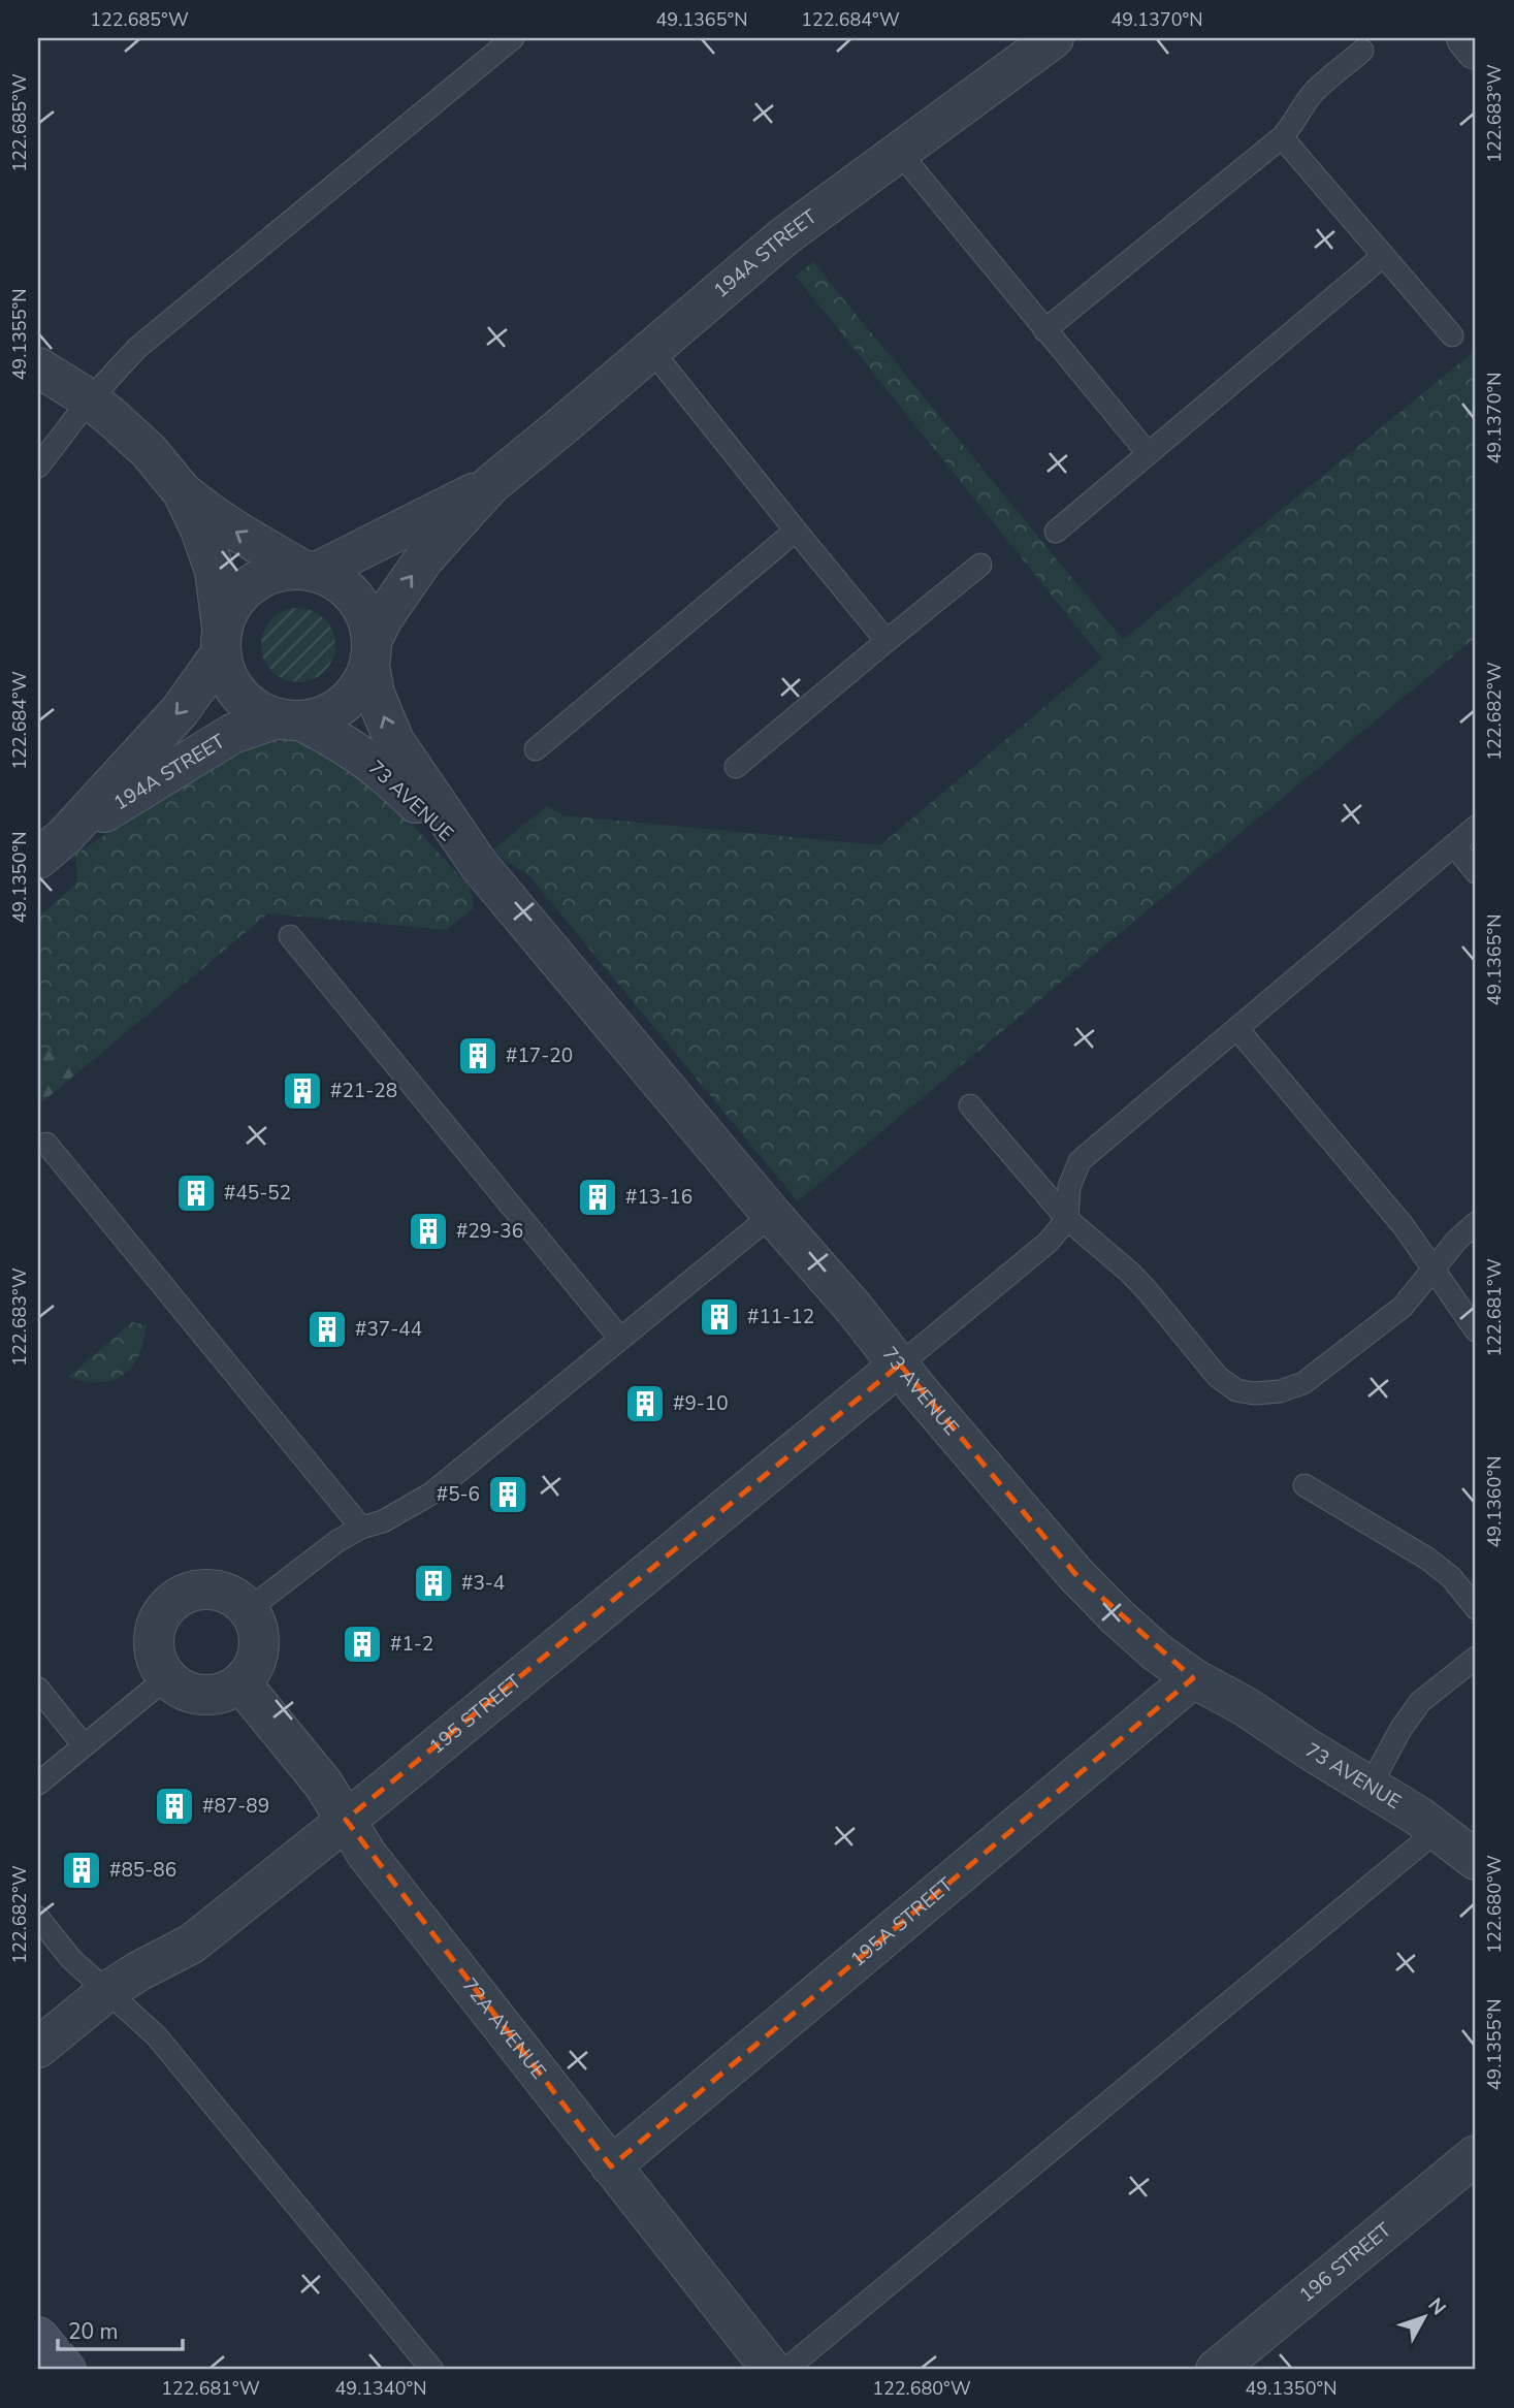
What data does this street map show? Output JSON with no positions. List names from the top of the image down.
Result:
{
  "streets": {
    "street": [
      "194A STREET",
      "73 AVENUE",
      "195 STREET",
      "195A STREET",
      "72A AVENUE",
      "196 STREET"
    ]
  },
  "crossings": [
    ["194A STREET", "73 AVENUE"],
    ["73 AVENUE", "195 STREET"],
    ["73 AVENUE", "195A STREET"],
    ["195 STREET", "72A AVENUE"],
    ["195A STREET", "72A AVENUE"]
  ],
  "places": {
    "building": [
      "#17-20",
      "#21-28",
      "#45-52",
      "#13-16",
      "#29-36",
      "#11-12",
      "#37-44",
      "#9-10",
      "#5-6",
      "#3-4",
      "#1-2",
      "#87-89",
      "#85-86"
    ]
  },
  "scale_bar": "20 m",
  "north": "top right",
  "coordinates": [
    "122.685°W",
    "49.1365°N",
    "122.684°W",
    "49.1370°N",
    "122.683°W",
    "49.1355°N",
    "122.682°W",
    "49.1350°N",
    "122.681°W",
    "49.1360°N",
    "122.680°W",
    "49.1340°N"
  ]
}
